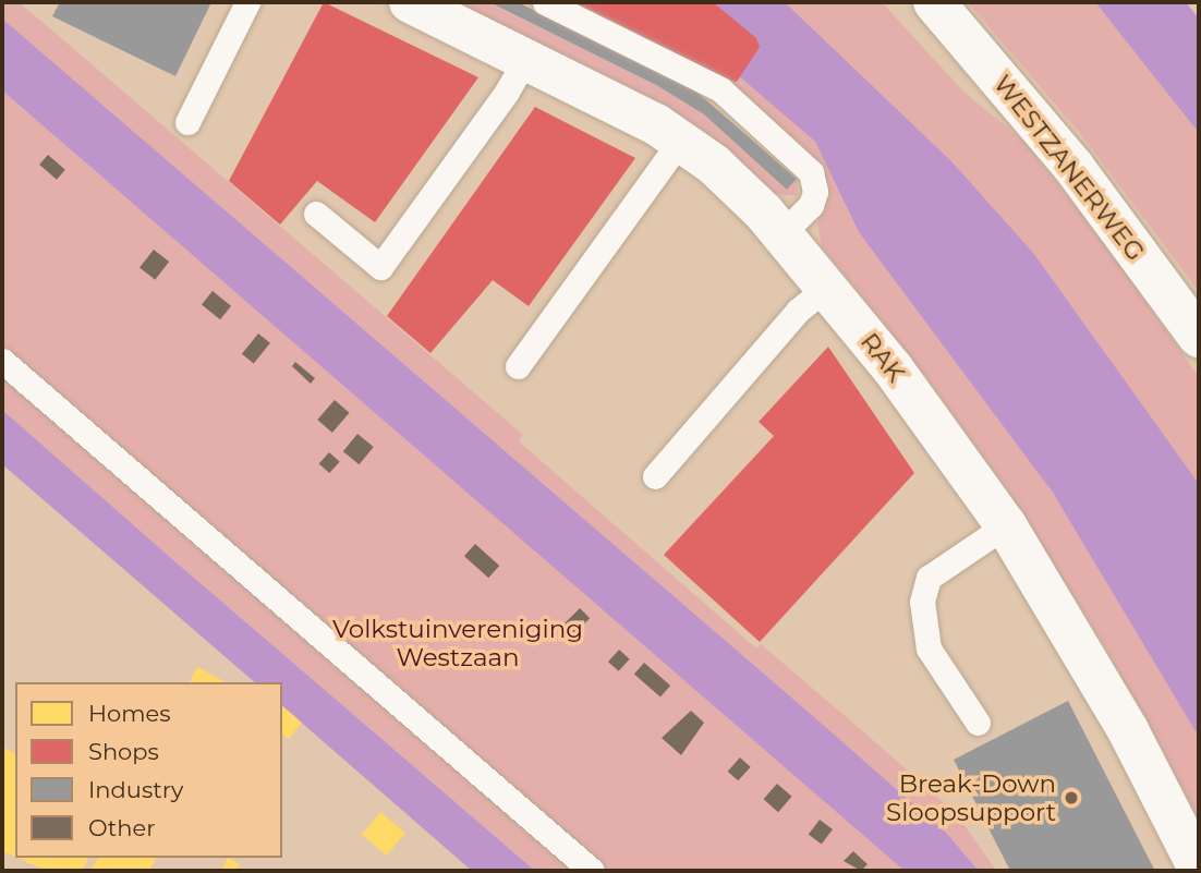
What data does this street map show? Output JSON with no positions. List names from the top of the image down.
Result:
{
  "streets": {
    "street": ["WESTZANERWEG", "RAK"]
  },
  "parks": ["Volkstuinvereniging Westzaan"],
  "places": ["Break-Down Sloopsupport"],
  "legend": [
    "Homes",
    "Shops",
    "Industry",
    "Other"
  ]
}
